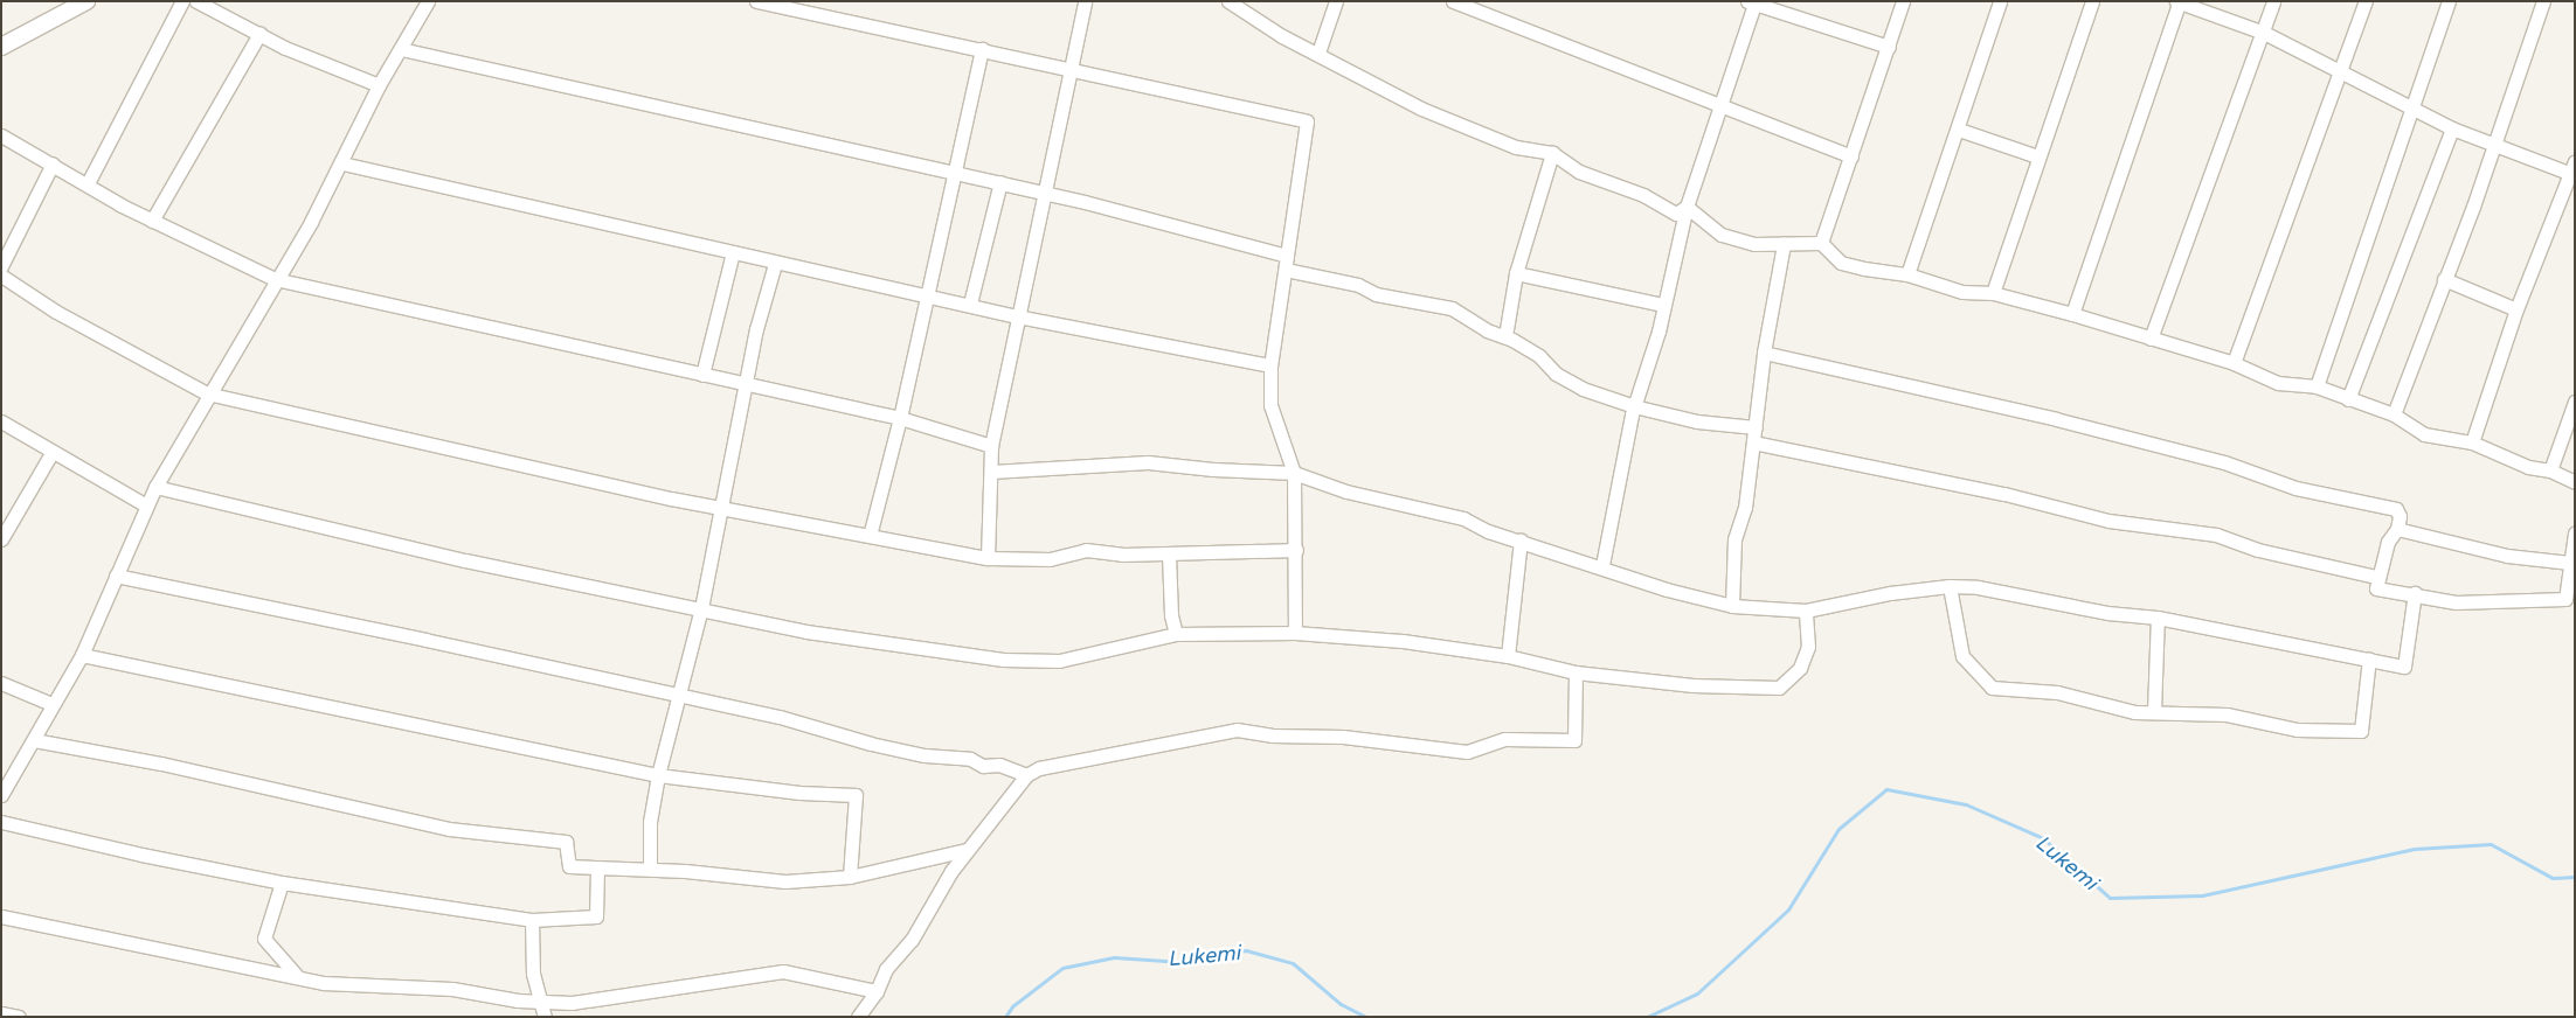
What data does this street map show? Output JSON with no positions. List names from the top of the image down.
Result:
{
  "water": ["Lukemi"]
}
